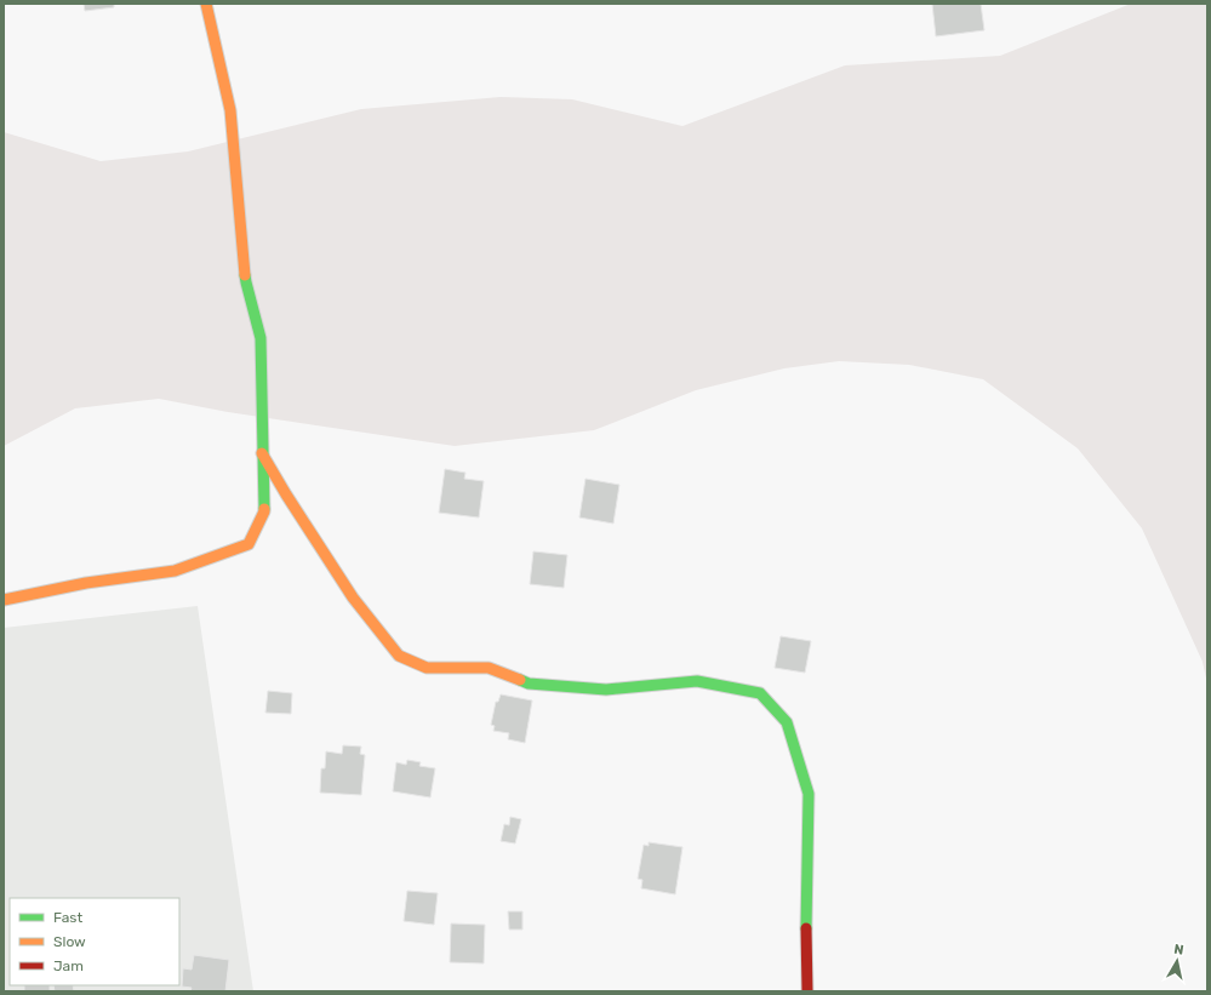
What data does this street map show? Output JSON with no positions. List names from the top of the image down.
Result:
{
  "legend": ["Fast", "Slow", "Jam"],
  "north": "top"
}
